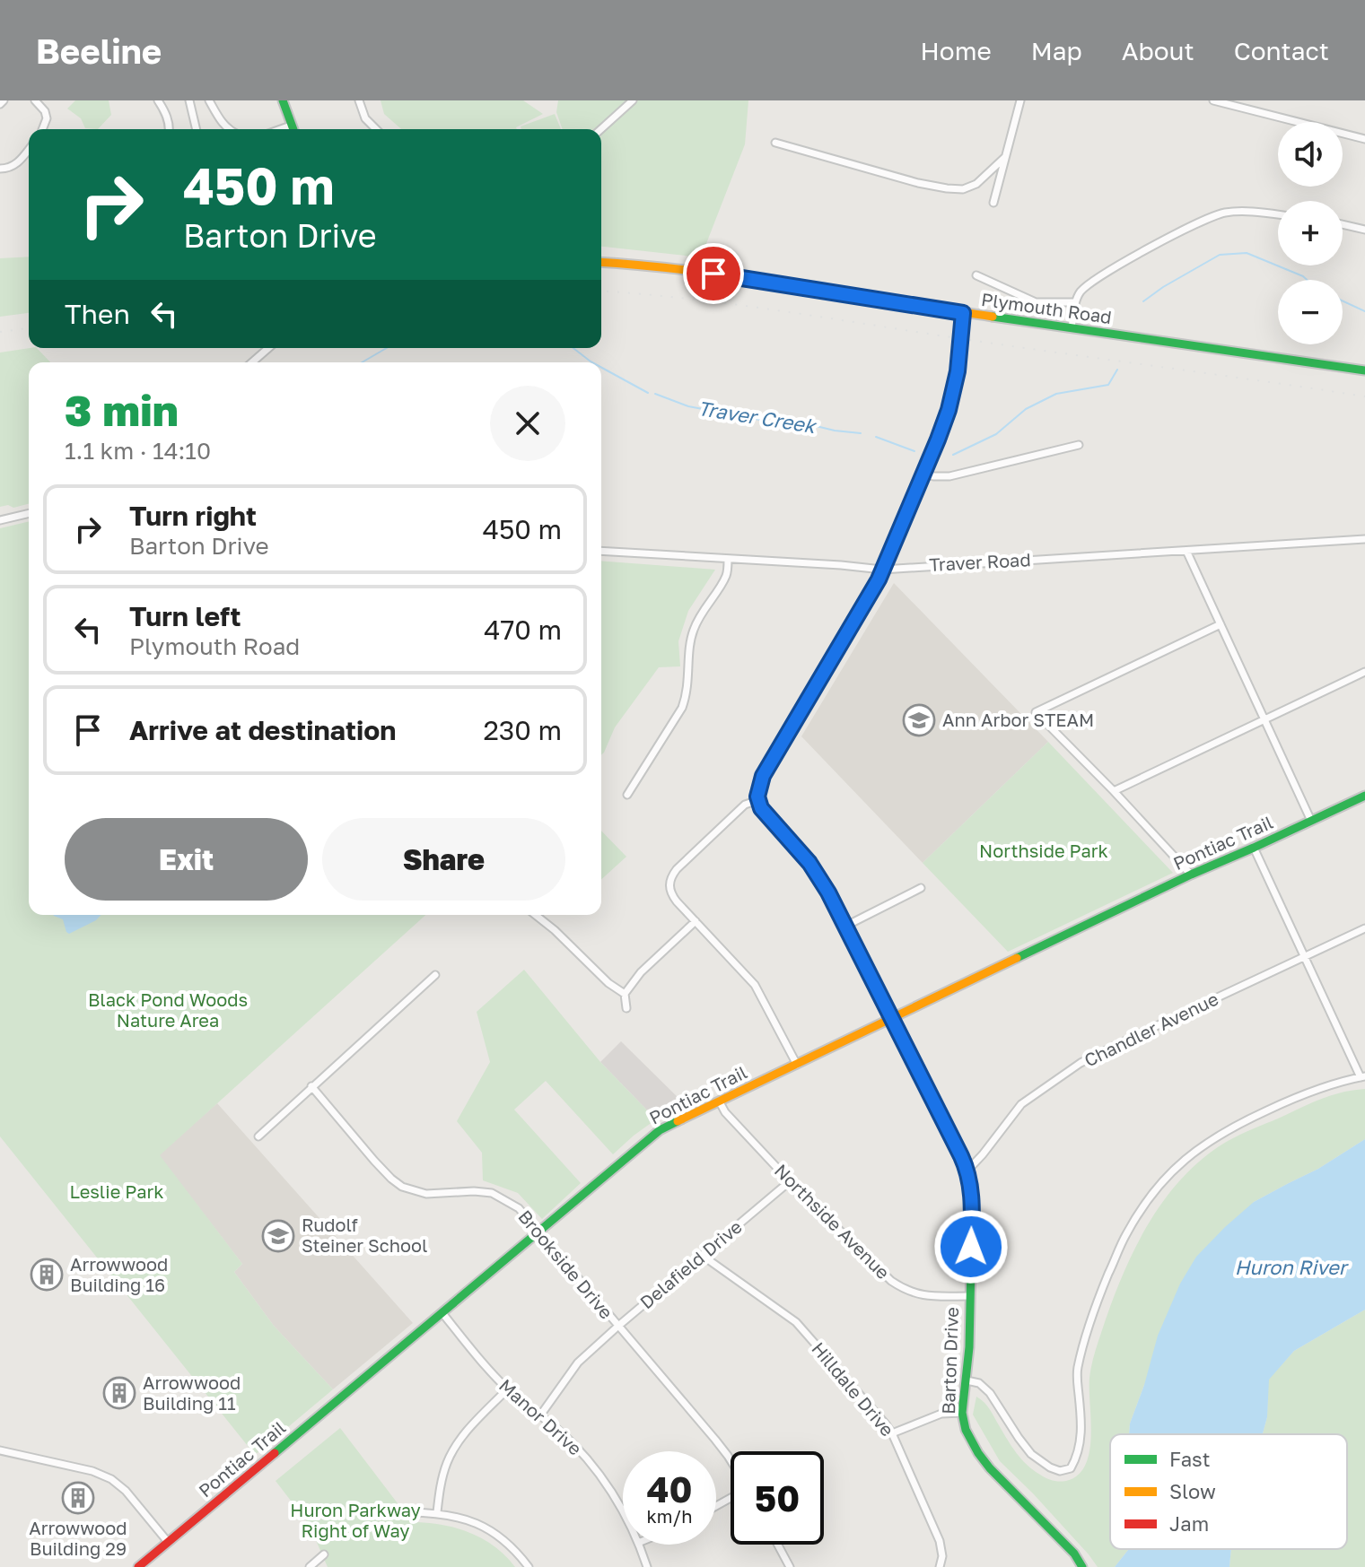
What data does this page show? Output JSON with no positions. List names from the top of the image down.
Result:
{
  "streets": {
    "main road": ["Plymouth Road", "Pontiac Trail", "Barton Drive"],
    "street": [
      "Traver Road",
      "Chandler Avenue",
      "Northside Avenue",
      "Brookside Drive",
      "Delafield Drive",
      "Hilldale Drive",
      "Manor Drive"
    ]
  },
  "crossings": [
    ["Pontiac Trail", "Northside Avenue"],
    ["Pontiac Trail", "Brookside Drive"],
    ["Pontiac Trail", "Barton Drive"],
    ["Pontiac Trail", "Manor Drive"],
    ["Chandler Avenue", "Barton Drive"],
    ["Northside Avenue", "Delafield Drive"],
    ["Northside Avenue", "Barton Drive"],
    ["Brookside Drive", "Delafield Drive"],
    ["Delafield Drive", "Hilldale Drive"],
    ["Delafield Drive", "Manor Drive"]
  ],
  "water": ["Traver Creek", "Huron River"],
  "parks": [
    "Northside Park",
    "Black Pond Woods Nature Area",
    "Leslie Park",
    "Huron Parkway Right of Way"
  ],
  "places": {
    "school or university": ["Ann Arbor STEAM", "Rudolf Steiner School"],
    "building": ["Arrowwood Building 16", "Arrowwood Building 11", "Arrowwood Building 29"]
  },
  "legend": ["Fast", "Slow", "Jam"],
  "page": {
    "header": "Beeline",
    "nav": [
      "Home",
      "Map",
      "About",
      "Contact"
    ],
    "map_buttons": ["+", "−"],
    "turn": ["450 m", "Barton Drive"],
    "then": "Then",
    "heading": ["3 min", "1.1 km · 14:10"],
    "list": [
      {
        "name": "Turn right",
        "note": "Barton Drive",
        "value": "450 m"
      },
      {
        "name": "Turn left",
        "note": "Plymouth Road",
        "value": "470 m"
      },
      {
        "name": "Arrive at destination",
        "value": "230 m"
      }
    ],
    "buttons": ["Exit", "Share"],
    "speed": "40 km/h",
    "limit": "50"
  }
}
